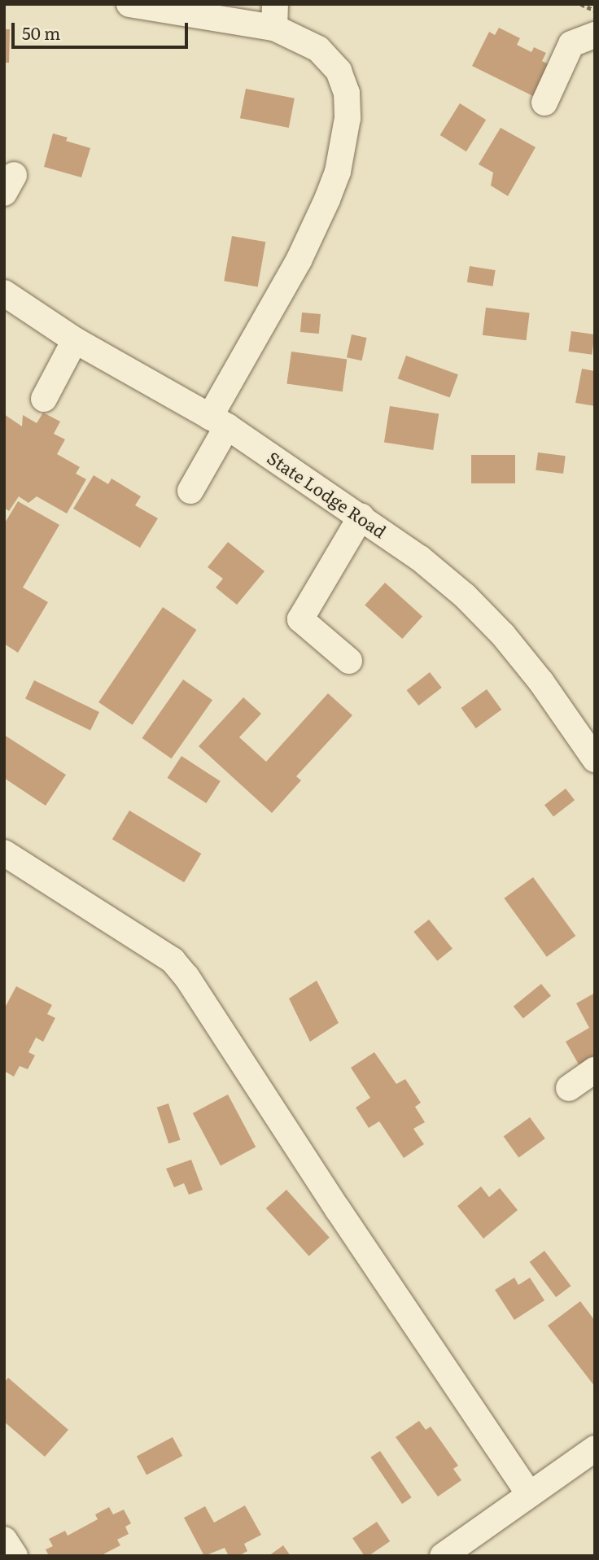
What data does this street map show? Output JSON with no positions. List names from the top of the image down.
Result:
{
  "streets": {
    "street": ["State Lodge Road"]
  },
  "scale_bar": "50 m"
}
